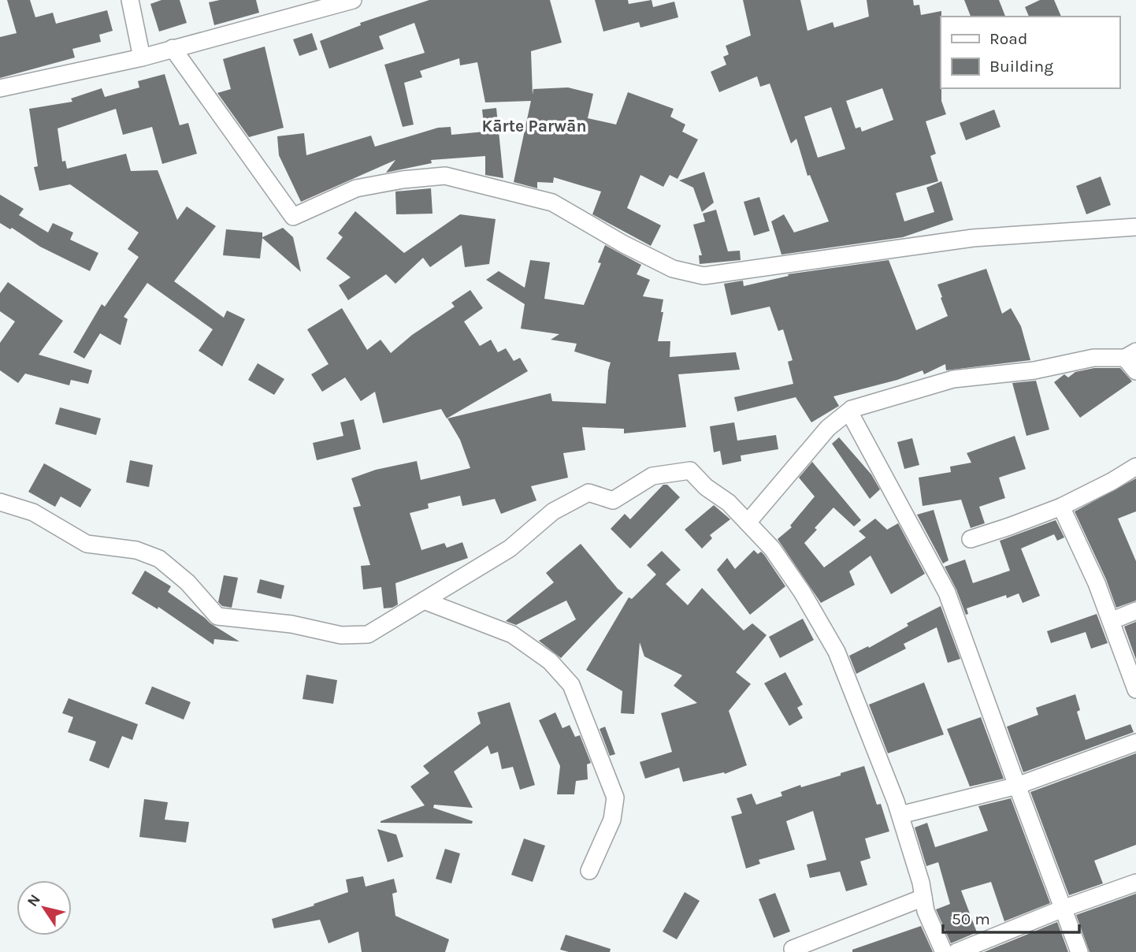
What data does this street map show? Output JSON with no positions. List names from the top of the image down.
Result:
{
  "districts": ["Kārte Parwān"],
  "legend": ["Road", "Building"],
  "scale_bar": "50 m",
  "north": "top left"
}
